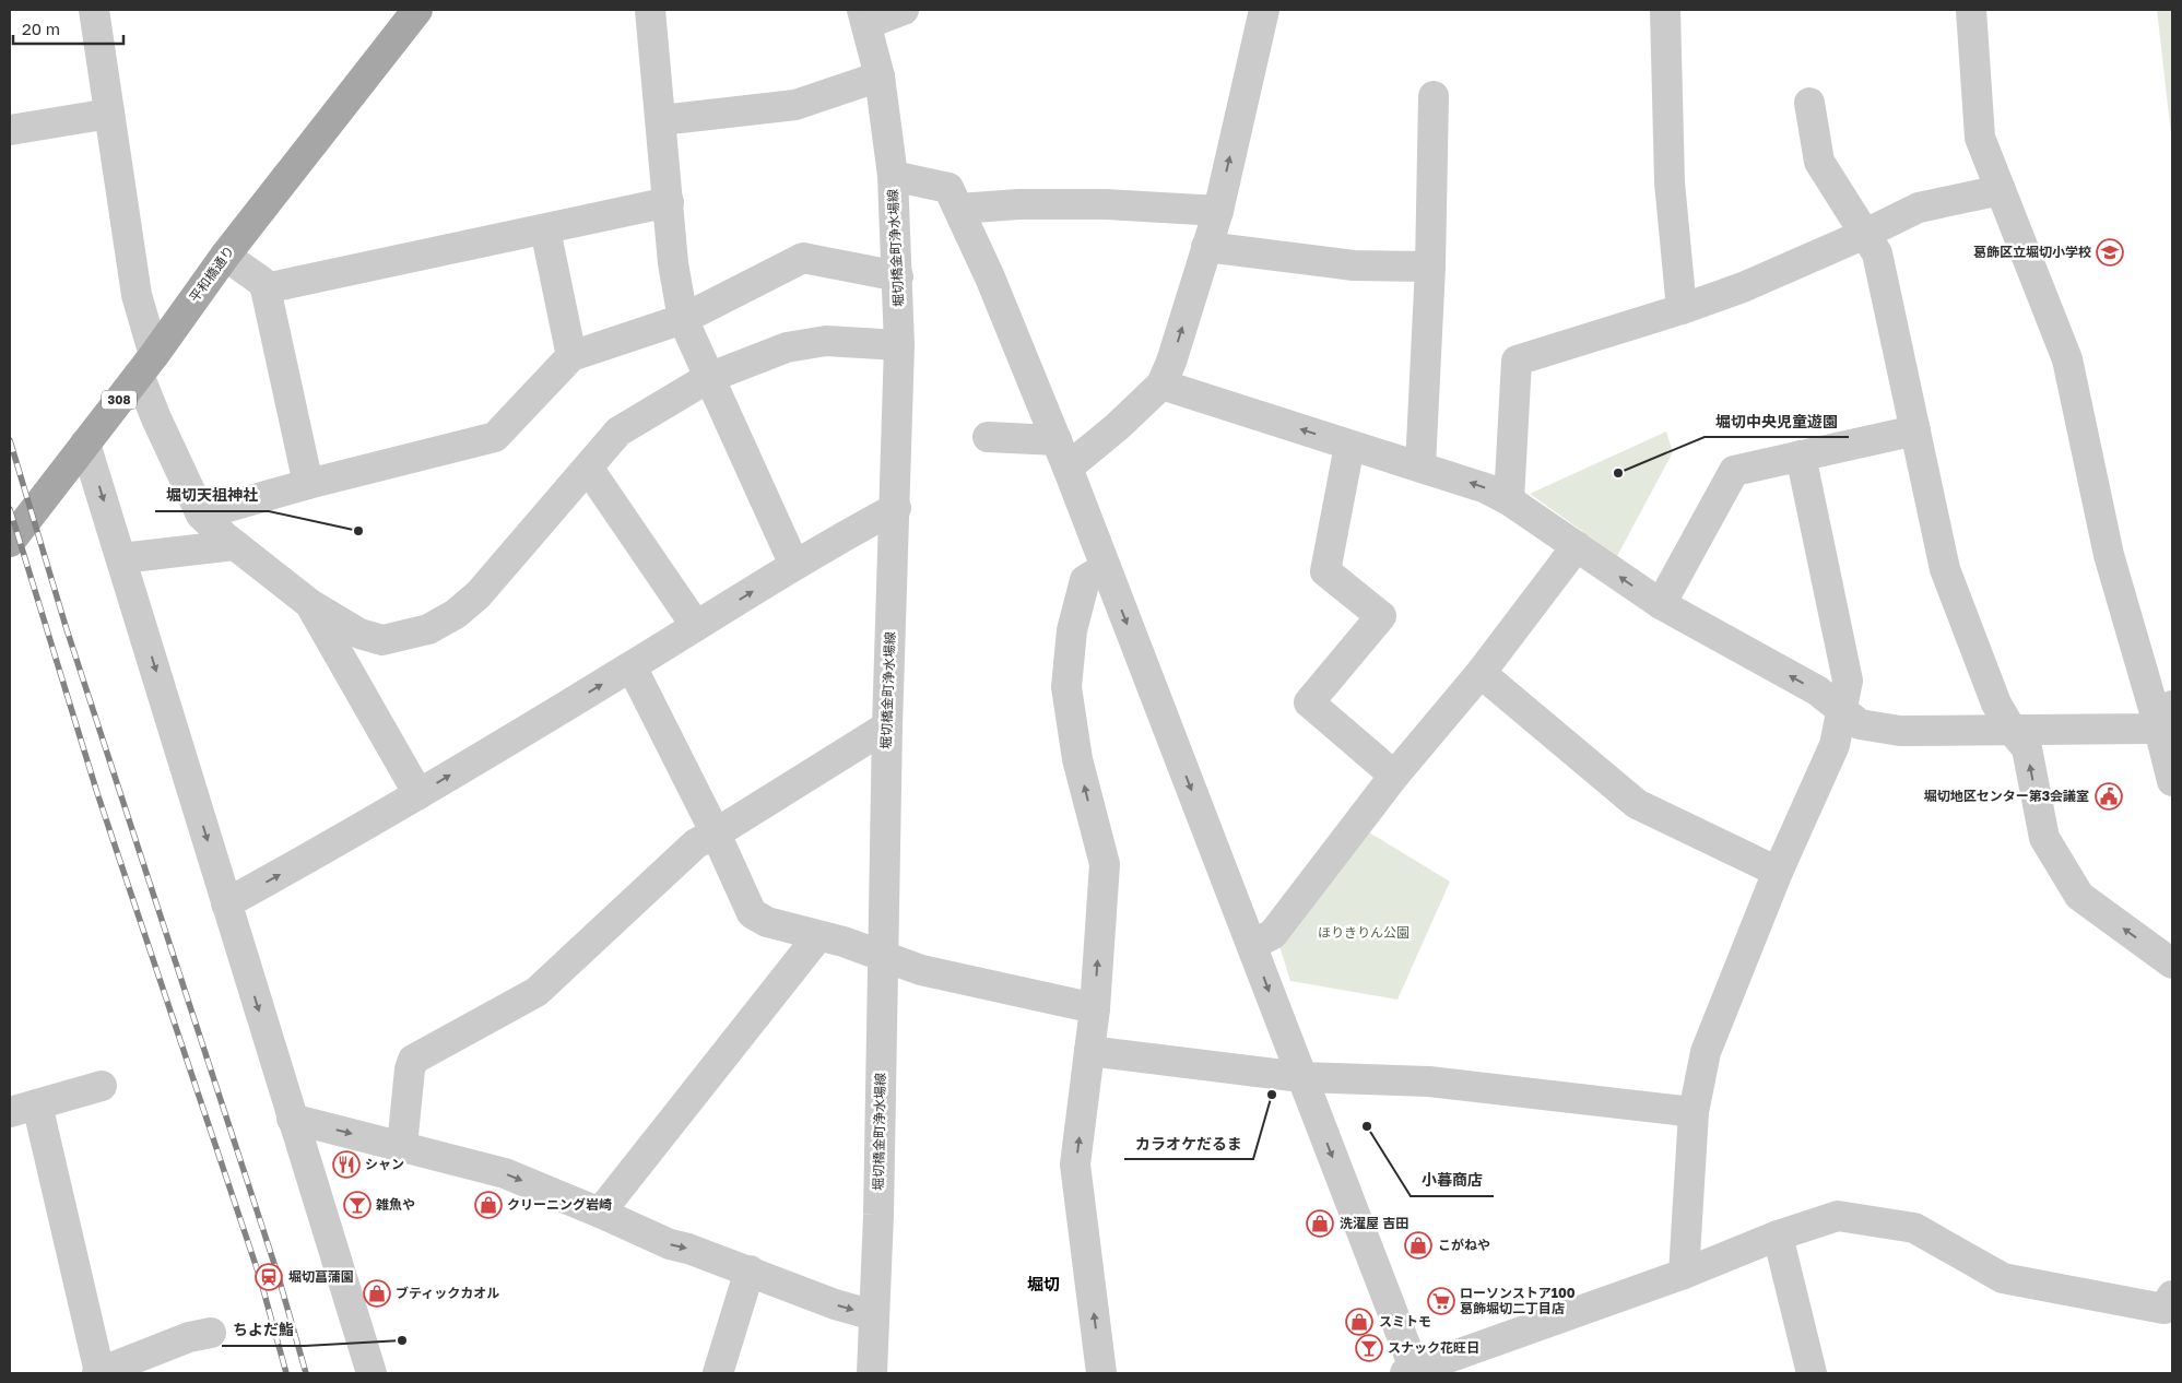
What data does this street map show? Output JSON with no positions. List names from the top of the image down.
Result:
{
  "streets": {
    "main road": ["平和橋通り", "308"],
    "street": ["堀切橋金町浄水場線"]
  },
  "districts": ["堀切"],
  "parks": ["ほりきりん公園"],
  "places": {
    "school or university": ["葛飾区立堀切小学校"],
    "other": [
      "堀切中央児童遊園",
      "堀切天祖神社",
      "カラオケだるま",
      "小暮商店",
      "ちよだ鮨"
    ],
    "public building": ["堀切地区センター第3会議室"],
    "restaurant": ["シャン"],
    "bar": ["雑魚や", "スナック花旺日"],
    "shop": [
      "クリーニング岩崎",
      "洗濯屋 吉田",
      "こがねや",
      "ブティックカオル",
      "スミトモ"
    ],
    "station": ["堀切菖蒲園"],
    "supermarket": ["ローソンストア100 葛飾堀切二丁目店"]
  },
  "scale_bar": "20 m"
}
